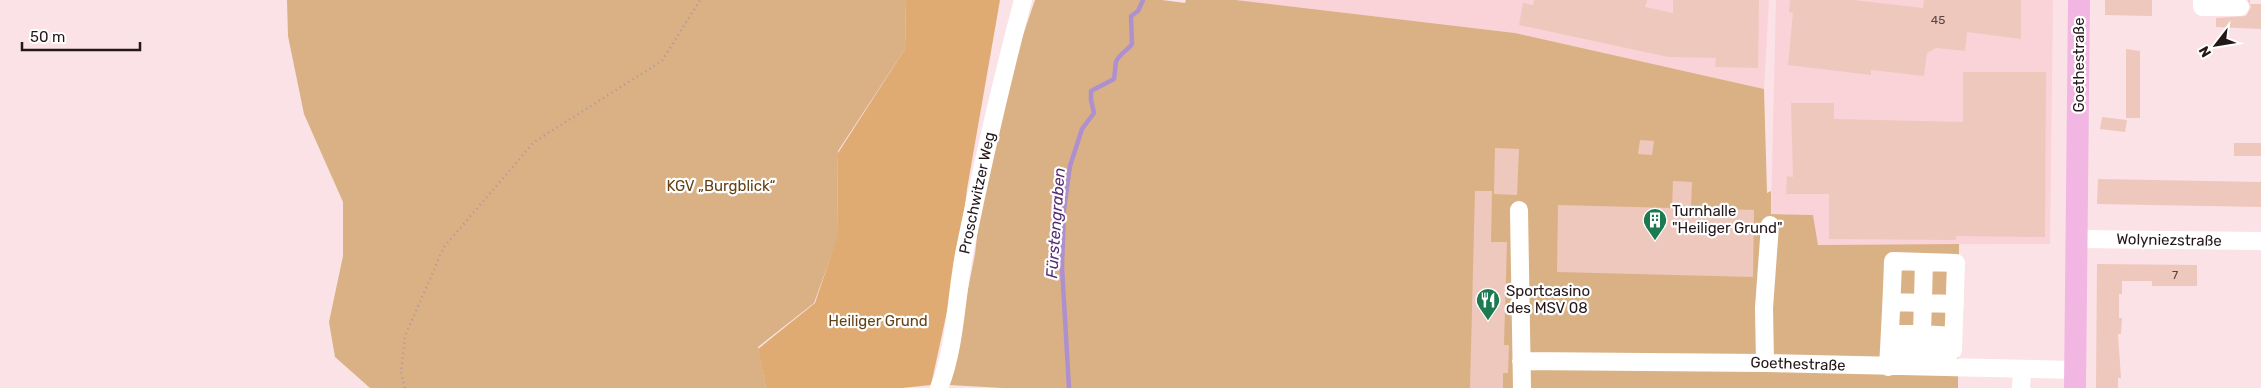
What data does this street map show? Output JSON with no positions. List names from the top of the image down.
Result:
{
  "streets": {
    "main road": ["Goethestraße"],
    "street": ["Proschwitzer Weg", "Wolyniezstraße"]
  },
  "crossings": [
    ["Goethestraße", "Wolyniezstraße"]
  ],
  "water": ["Fürstengraben"],
  "parks": ["KGV „Burgblick“", "Heiliger Grund"],
  "places": {
    "building": ["Turnhalle \"Heiliger Grund\""],
    "restaurant": ["Sportcasino des MSV 08"]
  },
  "house_numbers": ["45", "7"],
  "scale_bar": "50 m",
  "north": "bottom left"
}
